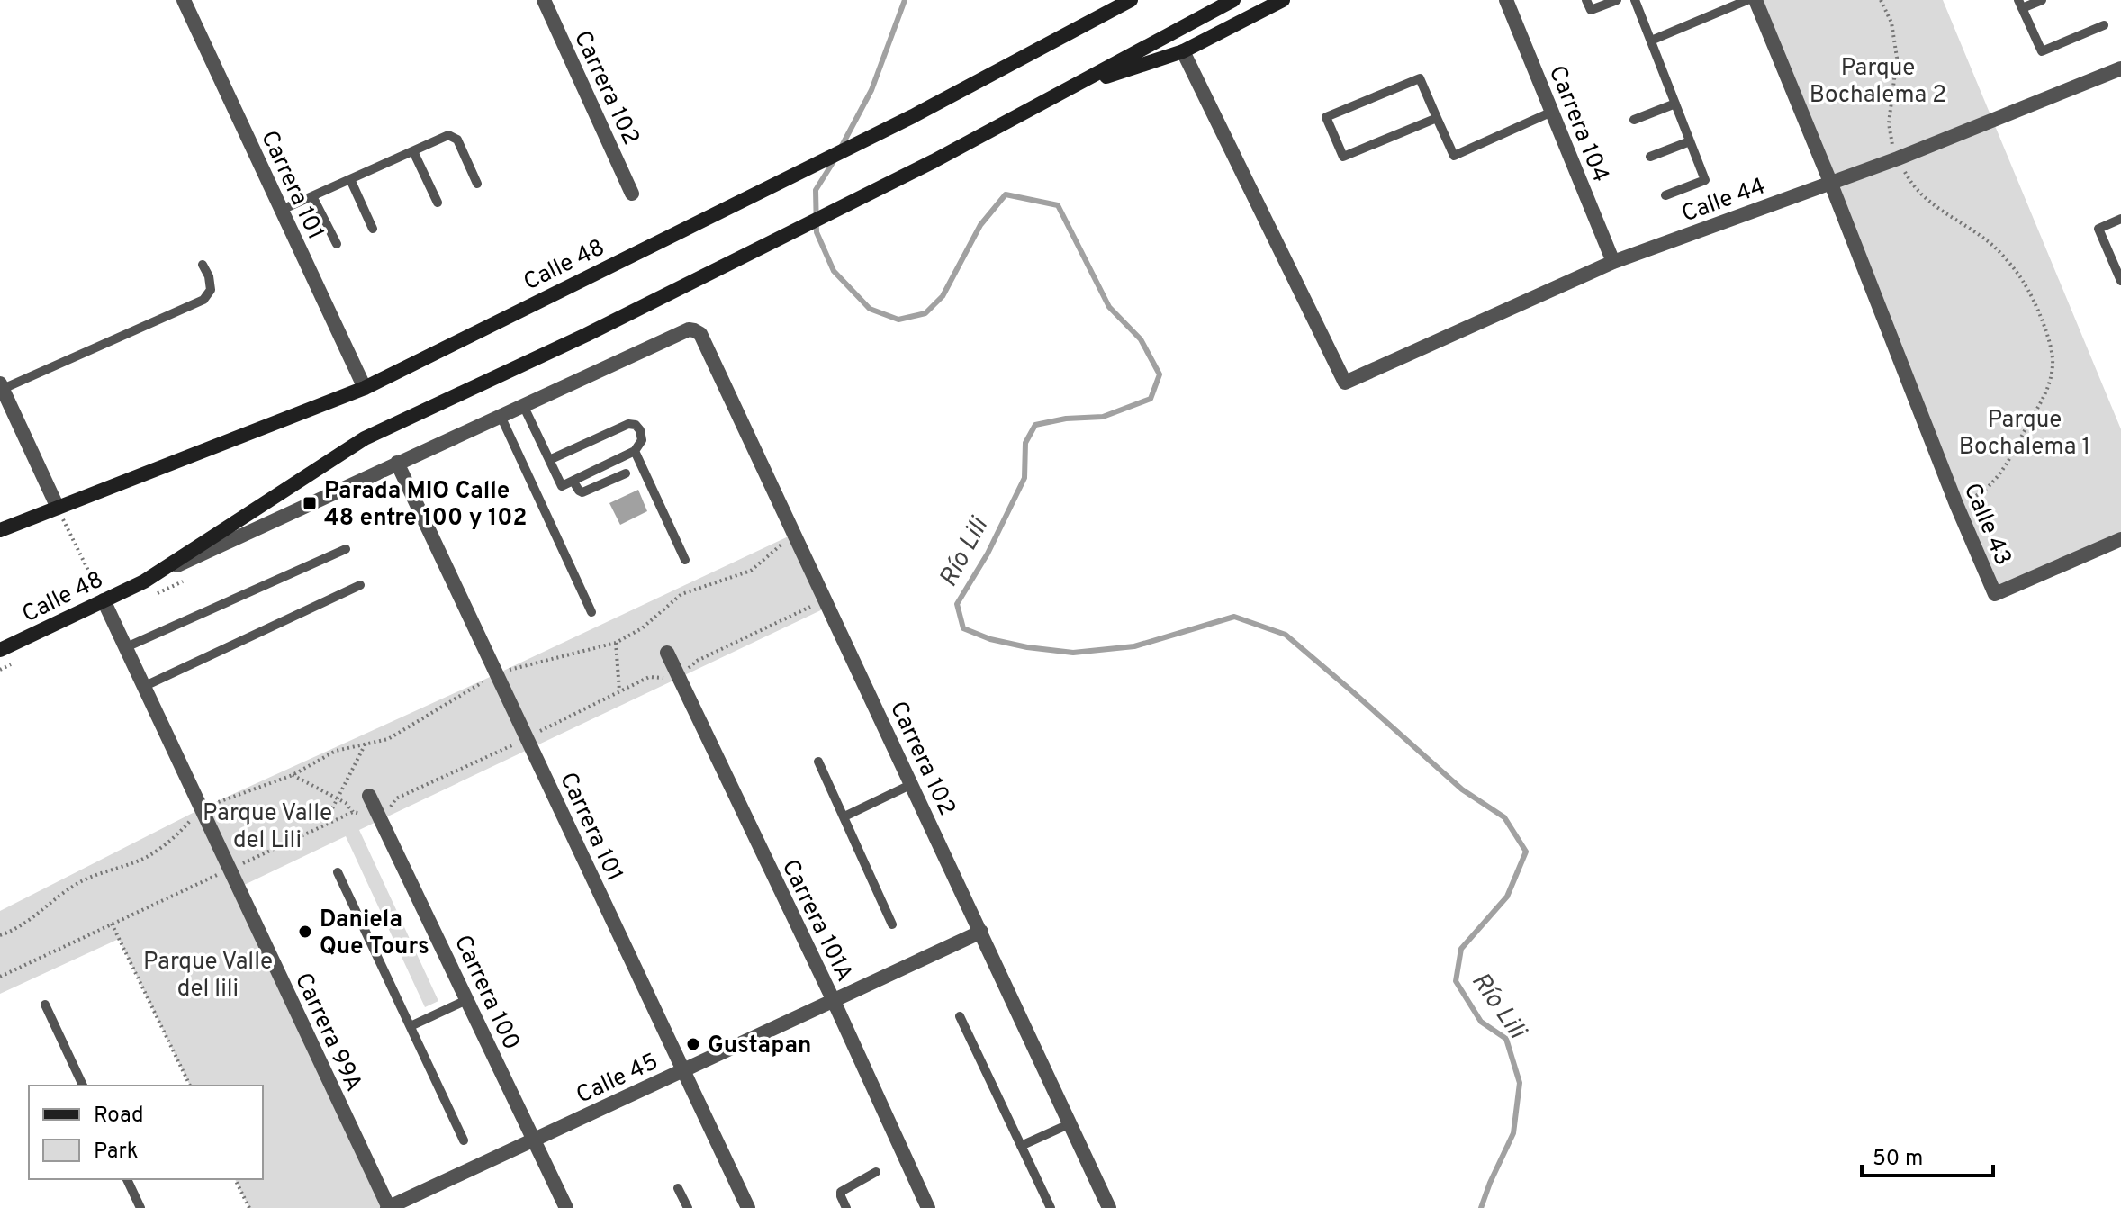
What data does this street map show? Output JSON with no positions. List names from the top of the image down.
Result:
{
  "streets": {
    "main road": ["Calle 48"],
    "street": [
      "Carrera 102",
      "Carrera 104",
      "Carrera 101",
      "Calle 44",
      "Calle 43",
      "Carrera 101A",
      "Carrera 100",
      "Carrera 99A",
      "Calle 45"
    ]
  },
  "crossings": [
    ["Carrera 102", "Calle 48"],
    ["Carrera 102", "Calle 45"],
    ["Carrera 104", "Calle 44"],
    ["Carrera 101", "Calle 48"],
    ["Carrera 101", "Calle 45"],
    ["Calle 44", "Calle 43"],
    ["Calle 48", "Carrera 99A"],
    ["Carrera 101A", "Calle 45"],
    ["Carrera 100", "Calle 45"],
    ["Carrera 99A", "Calle 45"]
  ],
  "water": ["Río Lili"],
  "parks": [
    "Parque Bochalema 2",
    "Parque Bochalema 1",
    "Parque Valle del Lili",
    "Parque Valle del lili"
  ],
  "places": {
    "transit": ["Parada MIO Calle 48 entre 100 y 102"],
    "other": ["Daniela Que Tours", "Gustapan"]
  },
  "legend": ["Road", "Park"],
  "scale_bar": "50 m"
}
